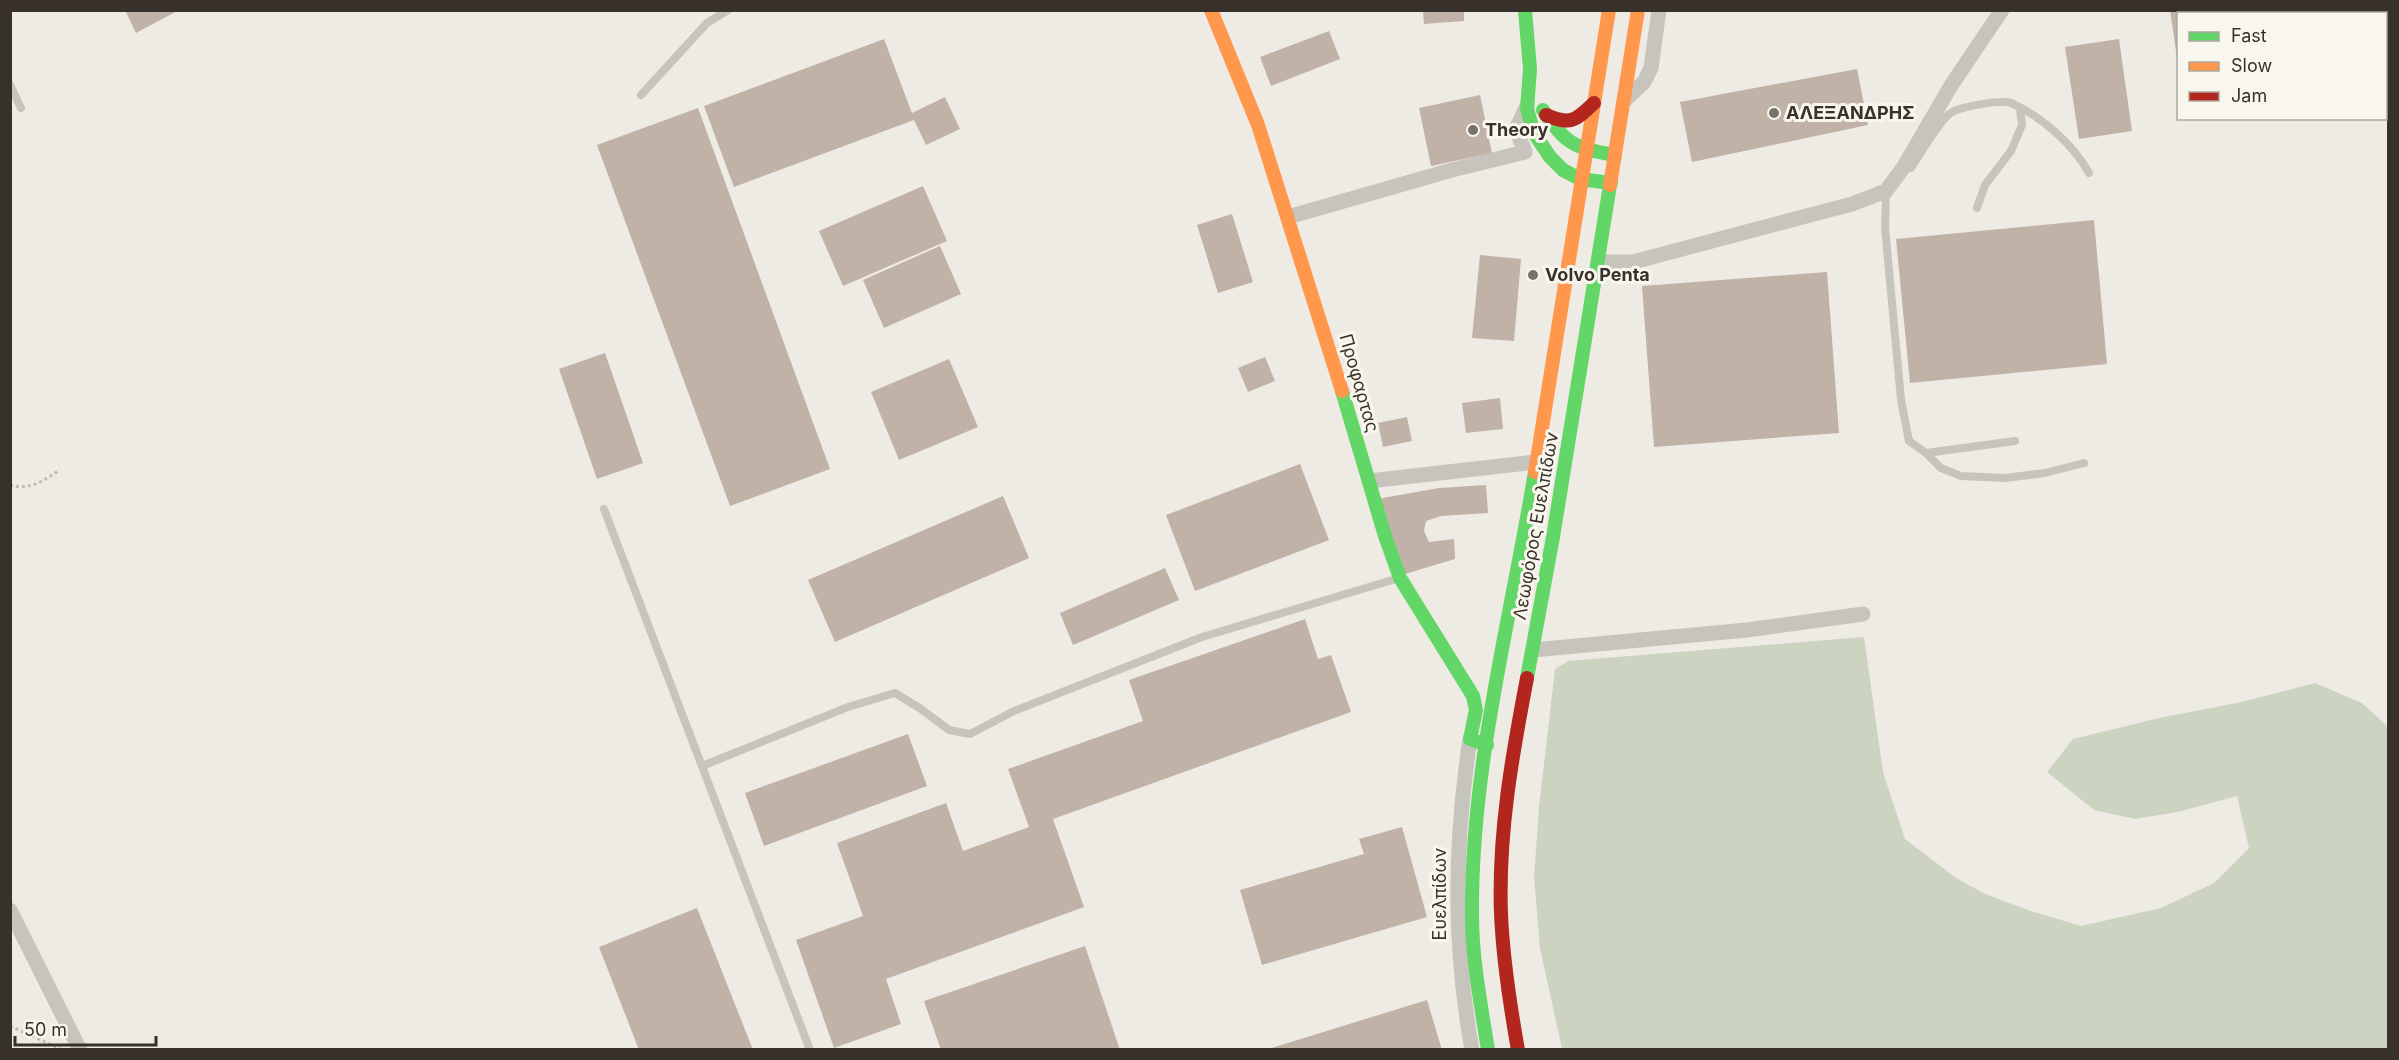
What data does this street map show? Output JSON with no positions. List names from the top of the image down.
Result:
{
  "streets": {
    "main road": ["Προφαρτας", "Λεωφόρος Ευελπίδων"],
    "street": ["Ευελπίδων"]
  },
  "crossings": [
    ["Προφαρτας", "Ευελπίδων"],
    ["Λεωφόρος Ευελπίδων", "Ευελπίδων"]
  ],
  "places": ["ΑΛΕΞΑΝΔΡΗΣ", "Theory", "Volvo Penta"],
  "legend": ["Fast", "Slow", "Jam"],
  "scale_bar": "50 m"
}
